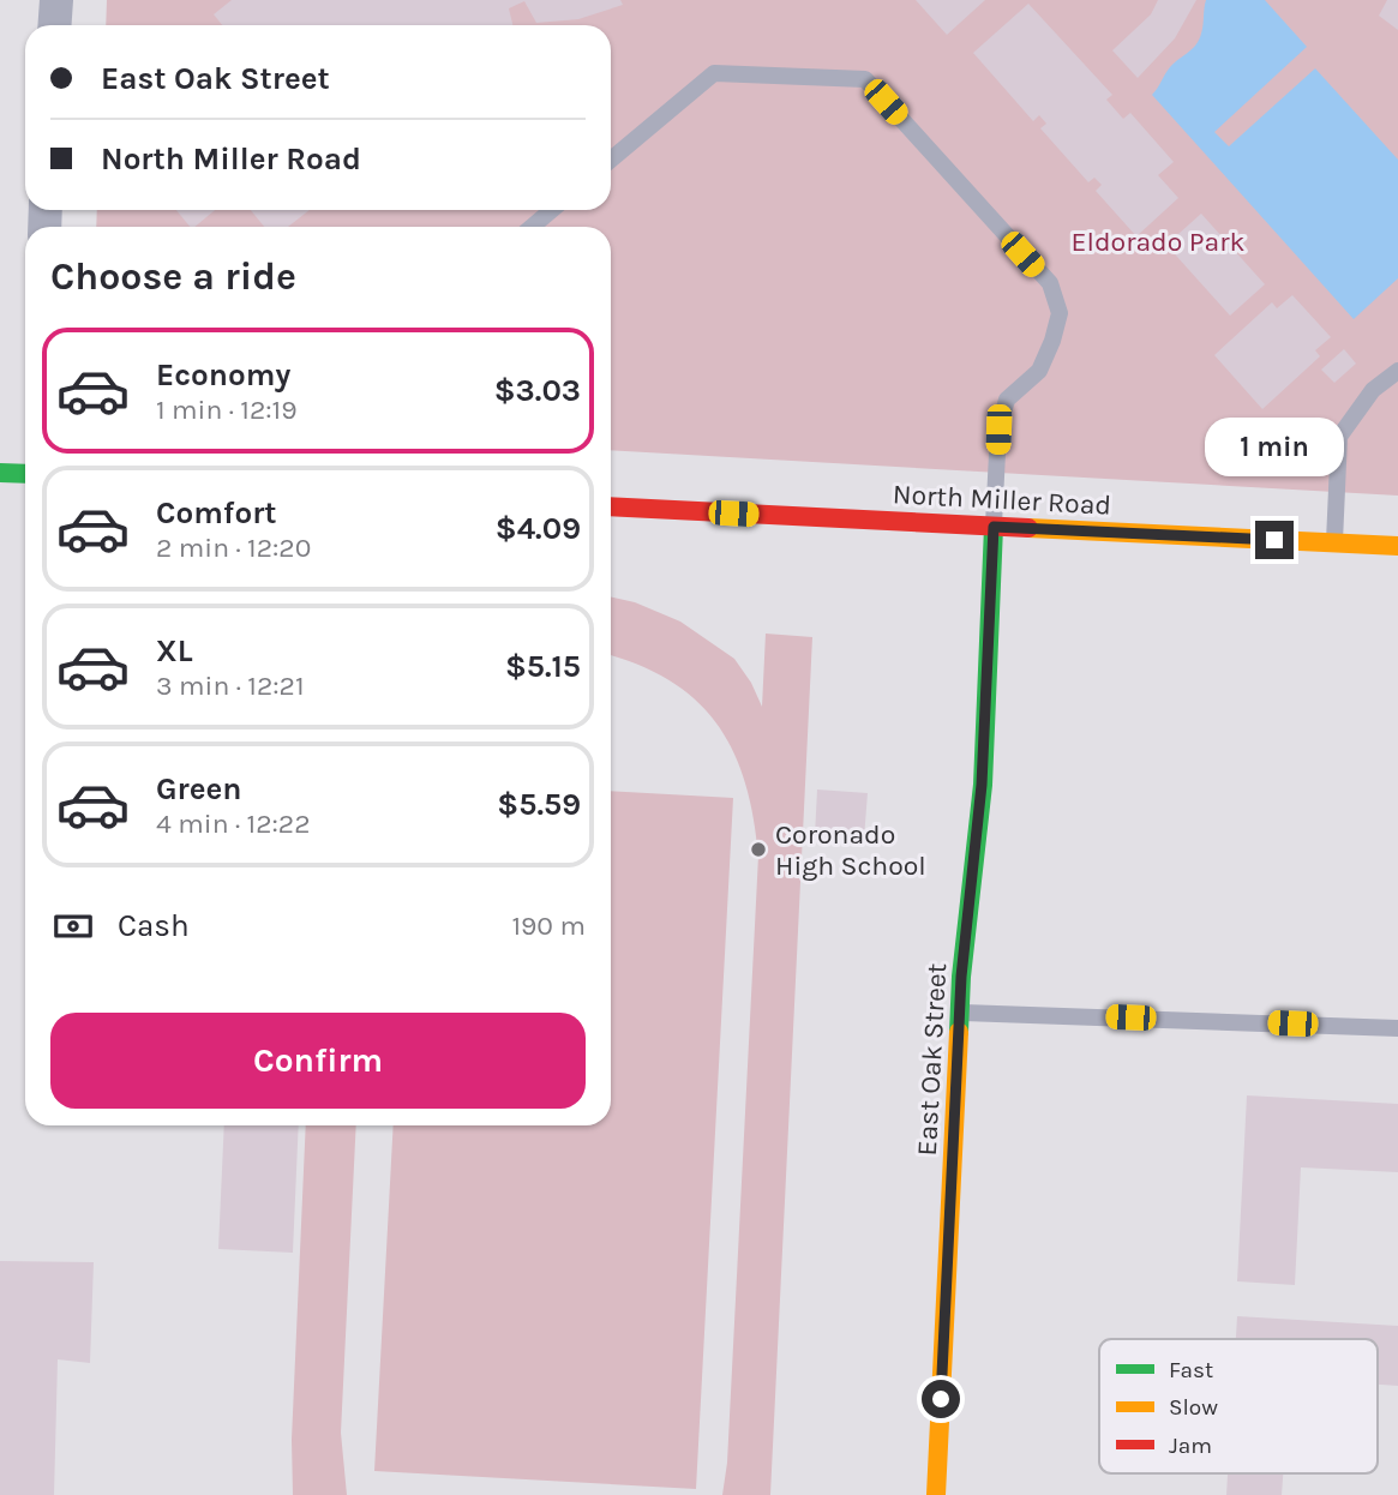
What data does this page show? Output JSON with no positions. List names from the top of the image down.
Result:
{
  "streets": {
    "street": ["North Miller Road", "East Oak Street"]
  },
  "crossings": [
    ["North Miller Road", "East Oak Street"]
  ],
  "parks": ["Eldorado Park"],
  "places": ["Coronado High School"],
  "legend": ["Fast", "Slow", "Jam"],
  "page": {
    "banner": ["East Oak Street", "North Miller Road"],
    "heading": "Choose a ride",
    "list": [
      {
        "name": "Economy",
        "note": "1 min · 12:19",
        "value": "$3.03"
      },
      {
        "name": "Comfort",
        "note": "2 min · 12:20",
        "value": "$4.09"
      },
      {
        "name": "XL",
        "note": "3 min · 12:21",
        "value": "$5.15"
      },
      {
        "name": "Green",
        "note": "4 min · 12:22",
        "value": "$5.59"
      }
    ],
    "bubble": "1 min",
    "pay": ["Cash", "190 m"],
    "buttons": "Confirm"
  }
}
